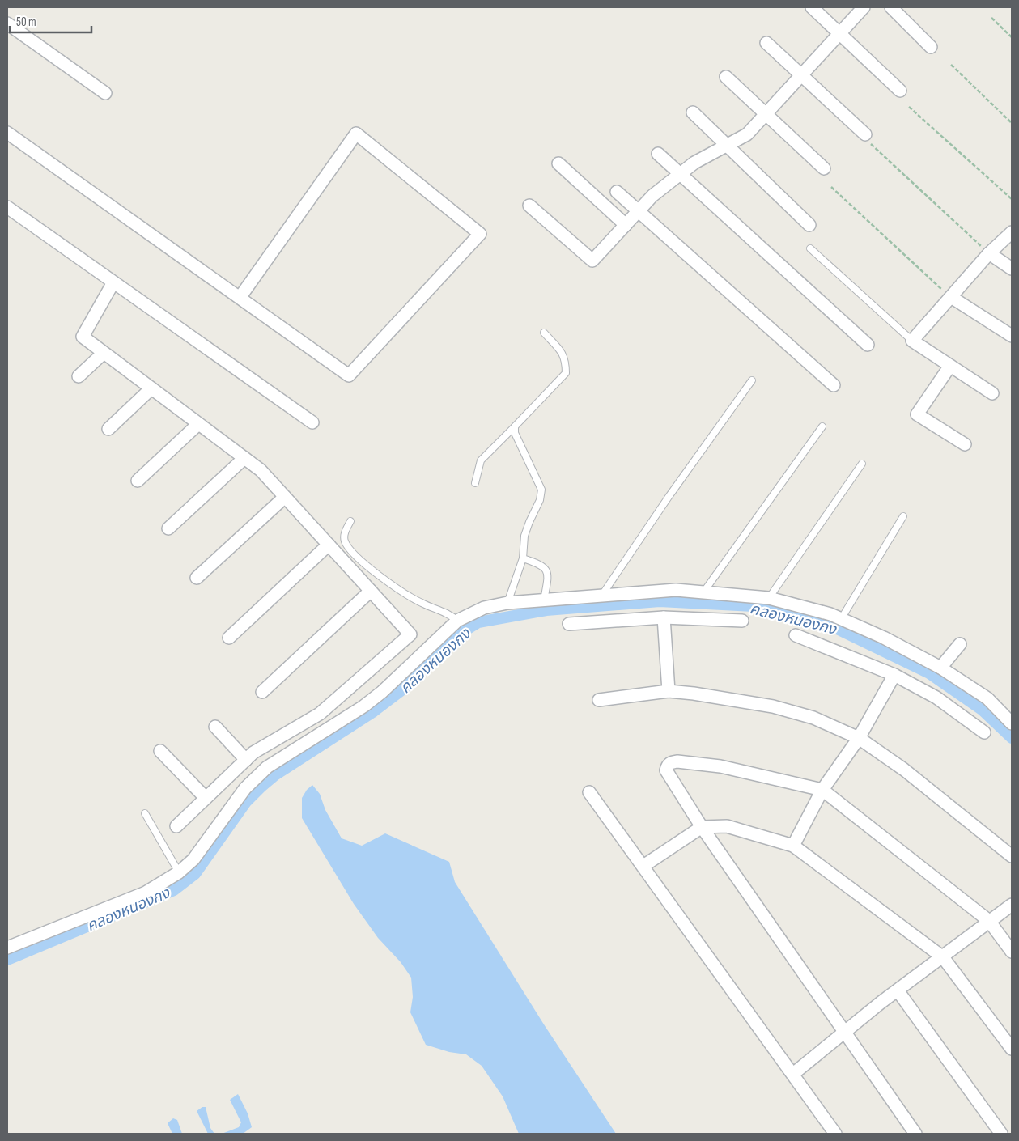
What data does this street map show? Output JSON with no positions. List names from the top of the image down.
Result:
{
  "water": ["คลองหนองกง"],
  "scale_bar": "50 m"
}
